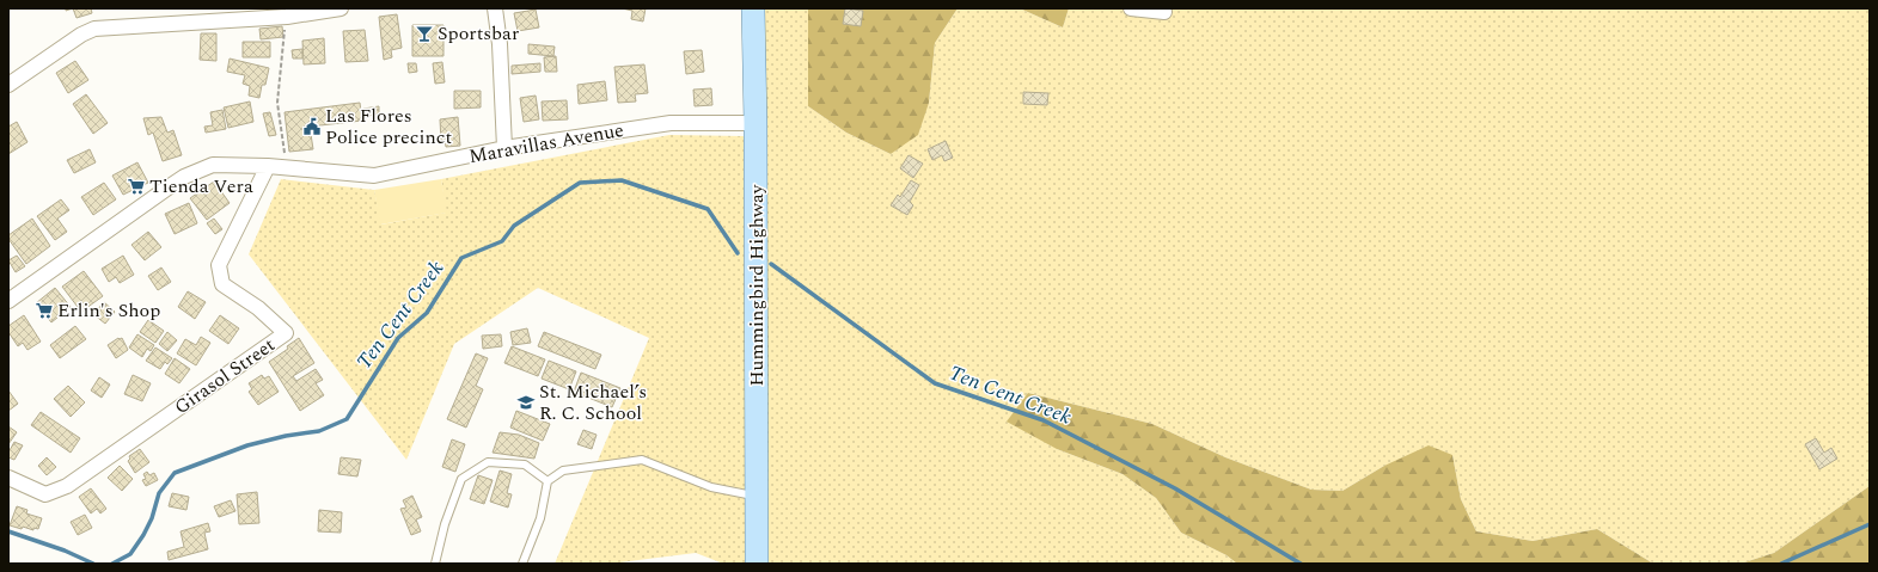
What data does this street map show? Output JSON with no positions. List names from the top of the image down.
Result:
{
  "streets": {
    "main road": ["Hummingbird Highway"],
    "street": ["Maravillas Avenue", "Girasol Street"]
  },
  "crossings": [
    ["Maravillas Avenue", "Hummingbird Highway"],
    ["Maravillas Avenue", "Girasol Street"]
  ],
  "water": ["Ten Cent Creek"],
  "places": {
    "bar": ["Sportsbar"],
    "public building": ["Las Flores Police precinct"],
    "supermarket": ["Tienda Vera", "Erlin's Shop"],
    "school or university": ["St. Michael’s R. C. School"]
  }
}
